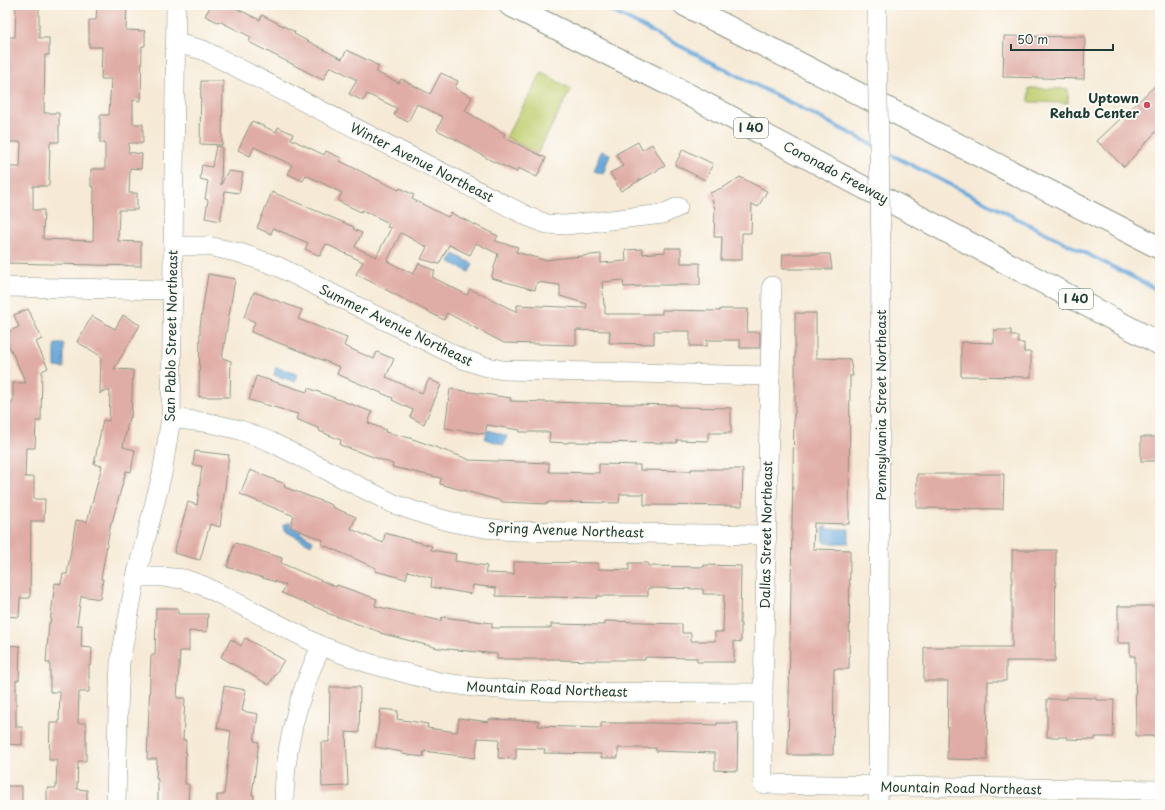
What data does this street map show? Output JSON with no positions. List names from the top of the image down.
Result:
{
  "streets": {
    "highway": ["I 40", "Coronado Freeway"],
    "street": [
      "Winter Avenue Northeast",
      "Summer Avenue Northeast",
      "San Pablo Street Northeast",
      "Pennsylvania Street Northeast",
      "Spring Avenue Northeast",
      "Dallas Street Northeast",
      "Mountain Road Northeast"
    ]
  },
  "crossings": [
    ["Winter Avenue Northeast", "San Pablo Street Northeast"],
    ["Summer Avenue Northeast", "San Pablo Street Northeast"],
    ["Summer Avenue Northeast", "Dallas Street Northeast"],
    ["San Pablo Street Northeast", "Spring Avenue Northeast"],
    ["San Pablo Street Northeast", "Mountain Road Northeast"],
    ["Pennsylvania Street Northeast", "Mountain Road Northeast"],
    ["Spring Avenue Northeast", "Dallas Street Northeast"],
    ["Dallas Street Northeast", "Mountain Road Northeast"]
  ],
  "places": ["Uptown Rehab Center"],
  "scale_bar": "50 m"
}
